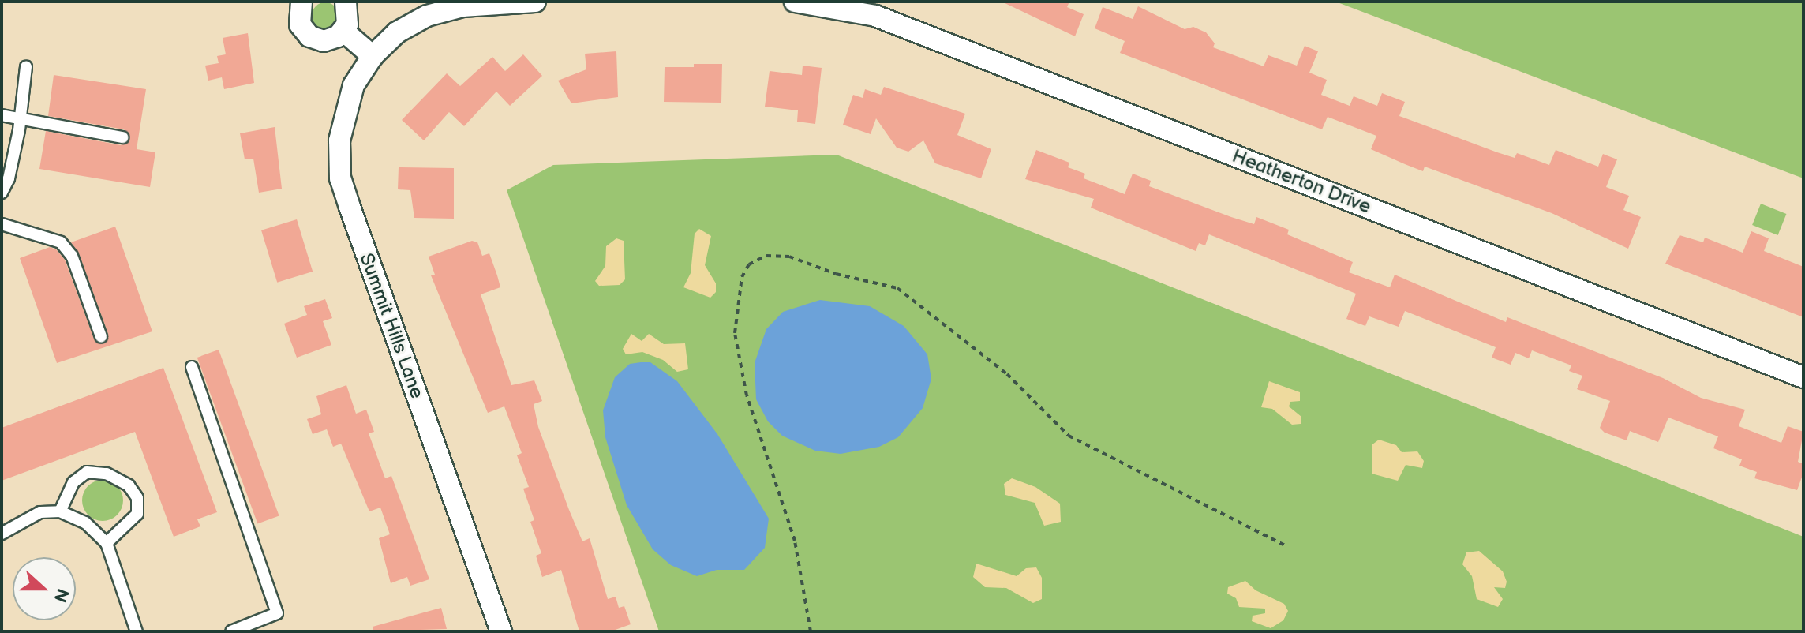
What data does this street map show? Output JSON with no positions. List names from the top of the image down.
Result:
{
  "streets": {
    "street": ["Heatherton Drive", "Summit Hills Lane"]
  },
  "north": "right"
}
